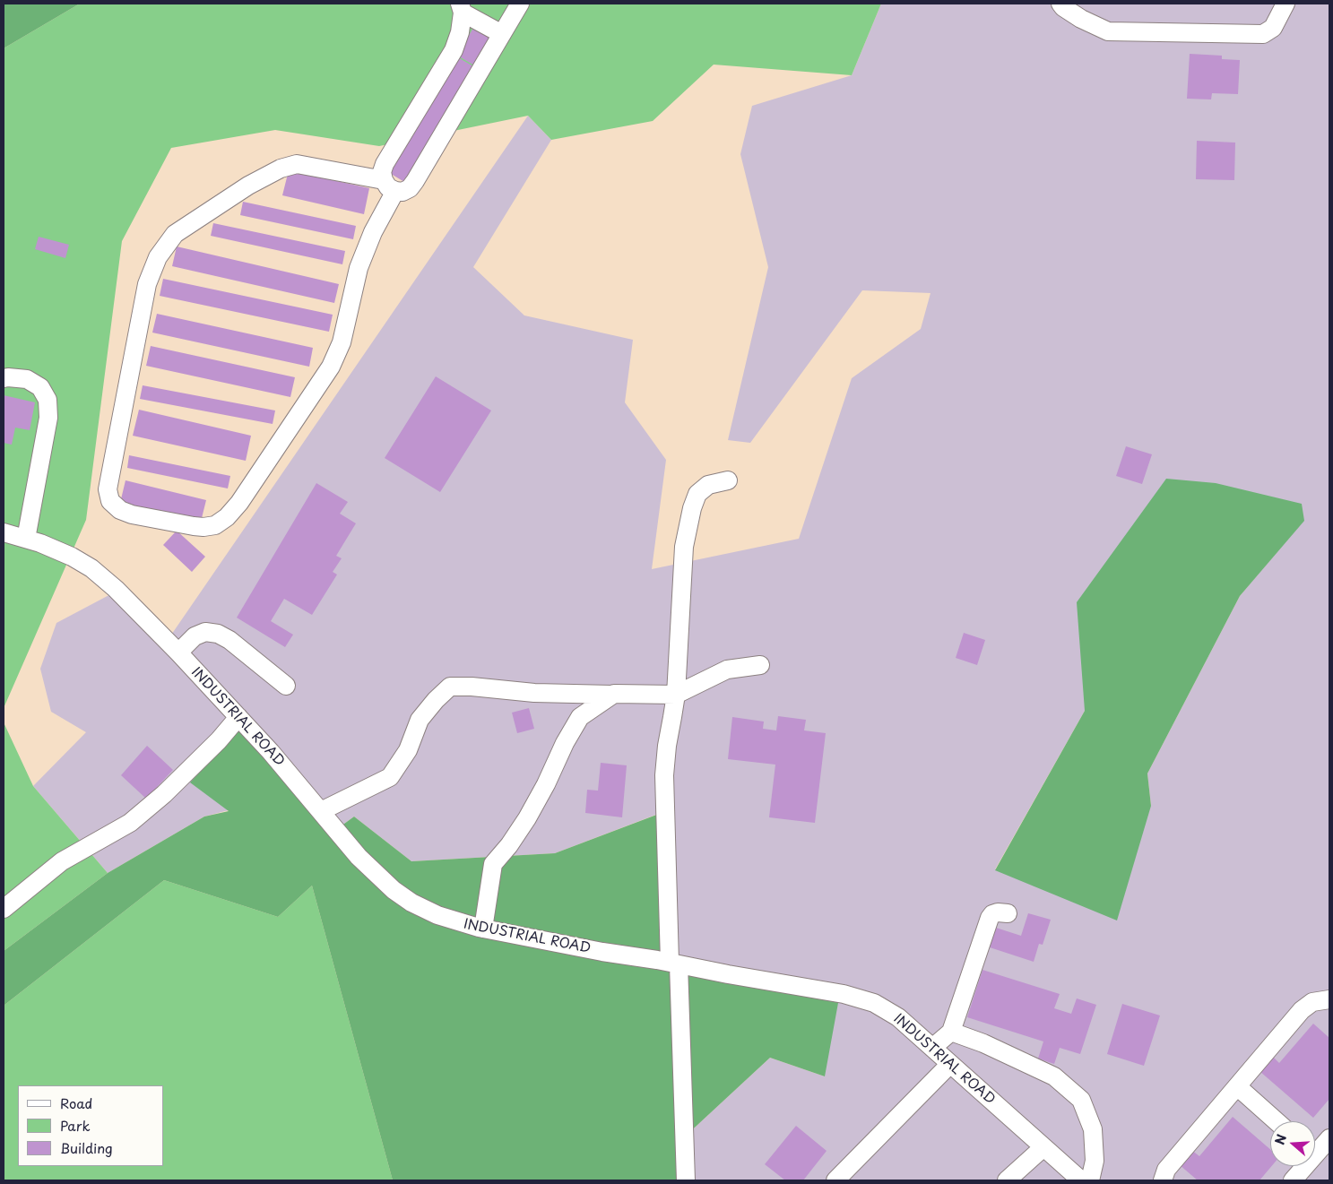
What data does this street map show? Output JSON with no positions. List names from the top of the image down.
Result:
{
  "streets": {
    "street": ["INDUSTRIAL ROAD"]
  },
  "legend": ["Road", "Park", "Building"],
  "north": "left"
}
